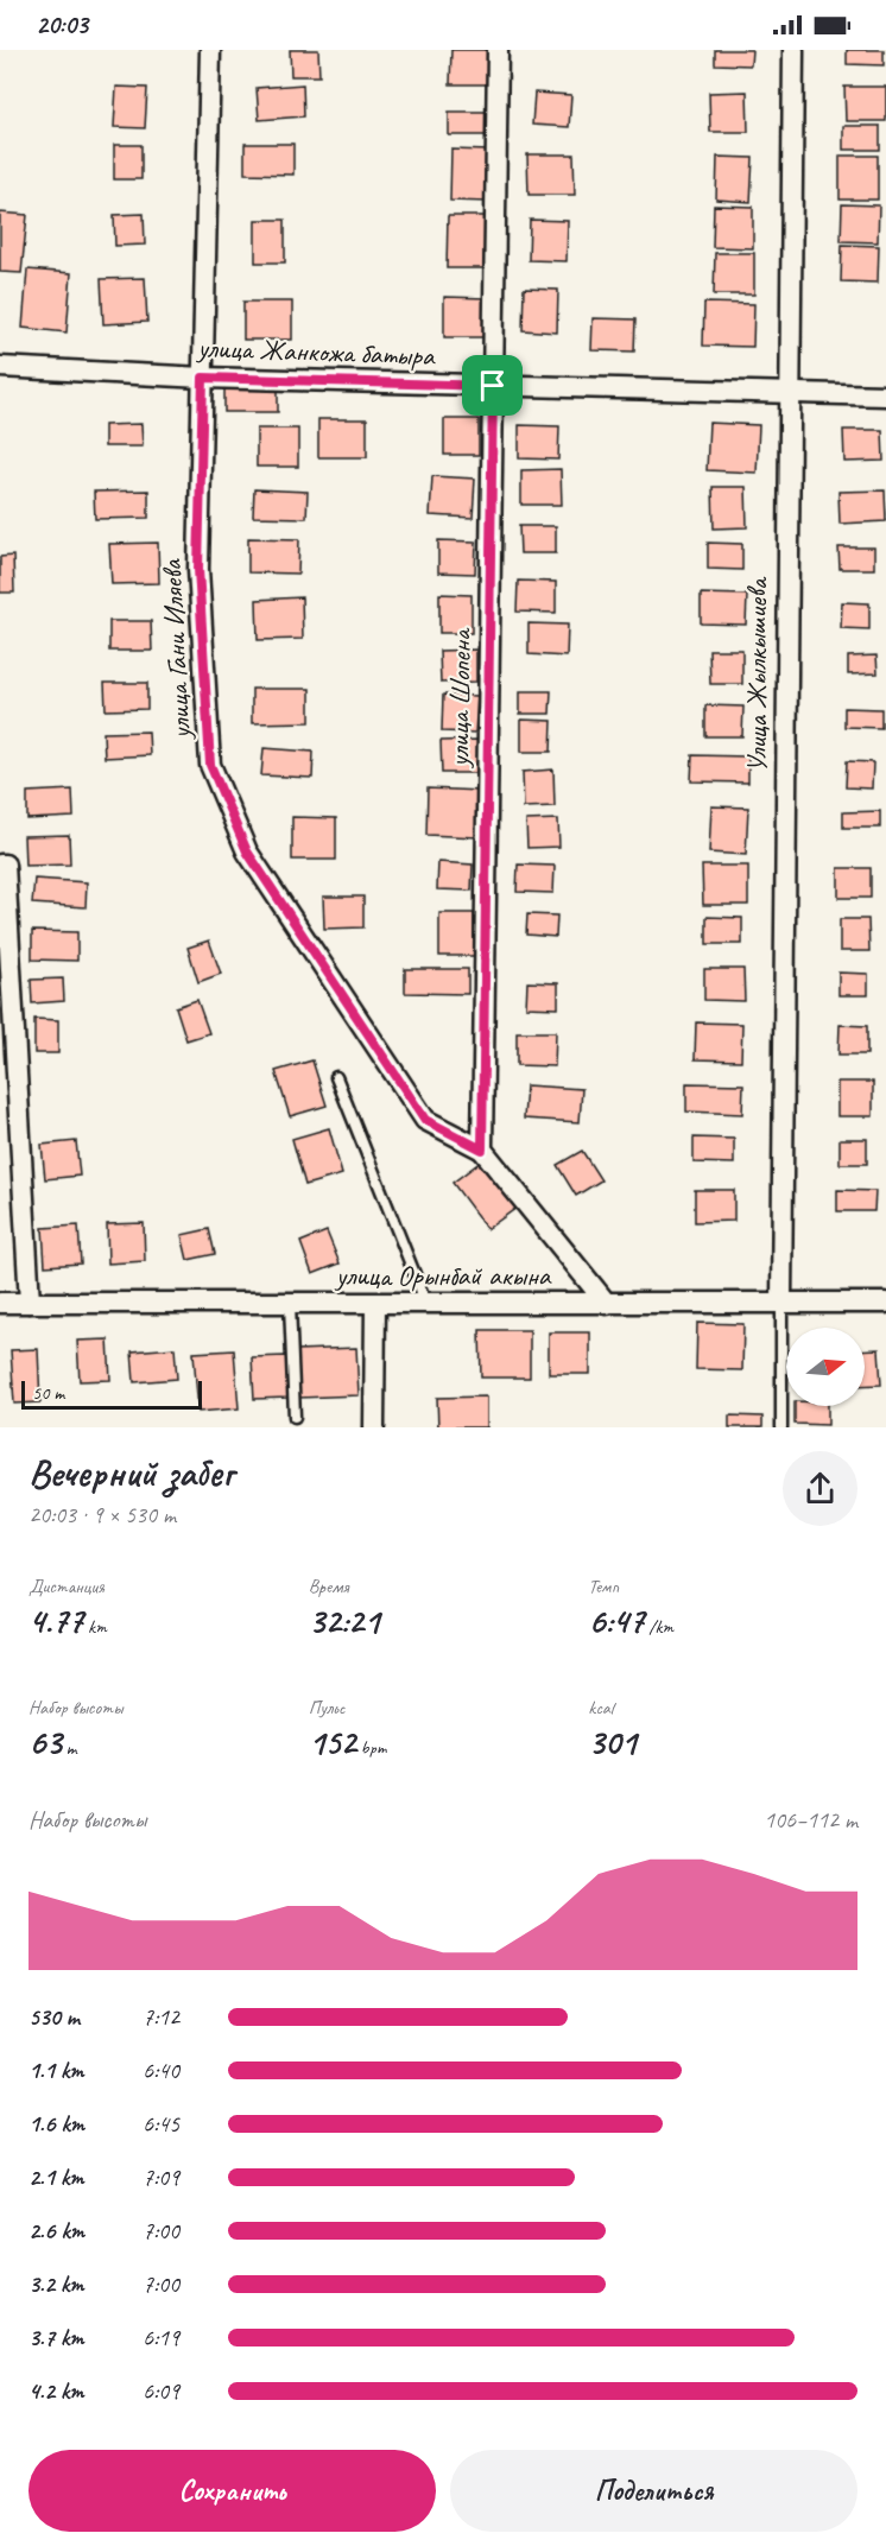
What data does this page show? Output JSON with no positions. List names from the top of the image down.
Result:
{
  "streets": {
    "street": [
      "улица Жанкожа батыра",
      "улица Гани Иляева",
      "Улица Жылкышиева",
      "улица Шопена",
      "улица Орынбай акына"
    ]
  },
  "crossings": [
    ["улица Жанкожа батыра", "улица Гани Иляева"],
    ["улица Жанкожа батыра", "Улица Жылкышиева"],
    ["улица Жанкожа батыра", "улица Шопена"],
    ["улица Гани Иляева", "улица Шопена"],
    ["Улица Жылкышиева", "улица Орынбай акына"]
  ],
  "scale_bar": "50 m",
  "north": "right",
  "page": {
    "status": "20:03",
    "scale": "50 m",
    "heading": ["Вечерний забег", "20:03 · 9 × 530 m"],
    "stats": [
      ["Дистанция", "4.77 km"],
      ["Время", "32:21"],
      ["Темп", "6:47 /km"],
      ["Набор высоты", "63 m"],
      ["Пульс", "152 bpm"],
      ["kcal", "301"]
    ],
    "chart": ["Набор высоты", "106–112 m"],
    "list": [
      {
        "name": "530 m",
        "note": "7:12"
      },
      {
        "name": "1.1 km",
        "note": "6:40"
      },
      {
        "name": "1.6 km",
        "note": "6:45"
      },
      {
        "name": "2.1 km",
        "note": "7:09"
      },
      {
        "name": "2.6 km",
        "note": "7:00"
      },
      {
        "name": "3.2 km",
        "note": "7:00"
      },
      {
        "name": "3.7 km",
        "note": "6:19"
      },
      {
        "name": "4.2 km",
        "note": "6:09"
      }
    ],
    "buttons": ["Сохранить", "Поделиться"]
  }
}
